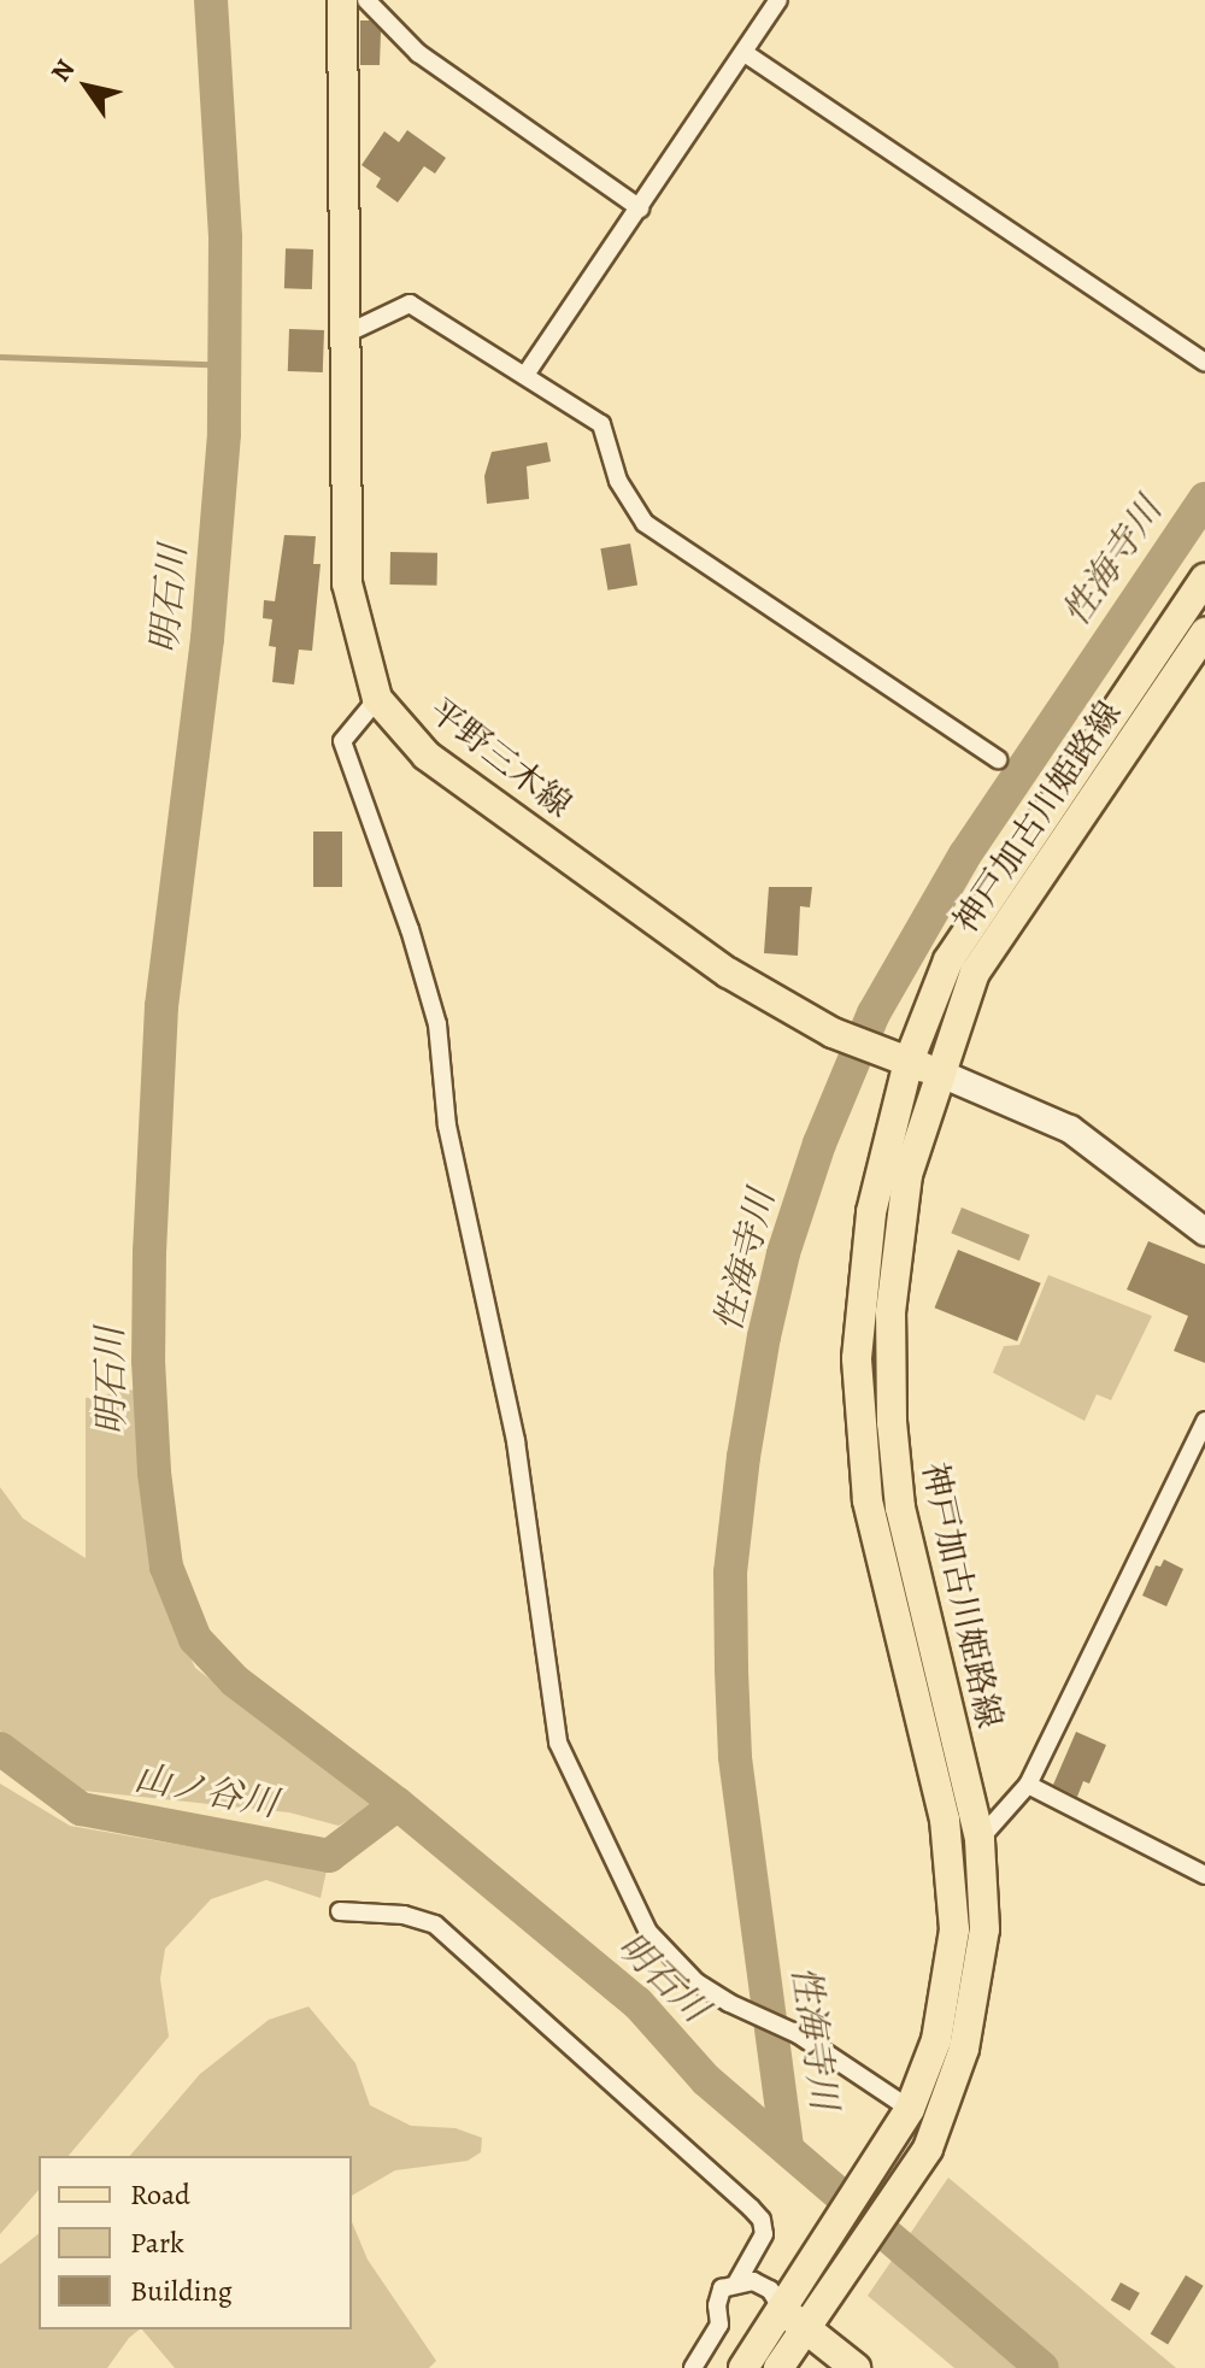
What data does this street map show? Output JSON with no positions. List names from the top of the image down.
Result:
{
  "streets": {
    "main road": ["平野三木線", "神戸加古川姫路線"]
  },
  "crossings": [
    ["平野三木線", "神戸加古川姫路線"]
  ],
  "water": ["性海寺川", "明石川", "山ノ谷川"],
  "legend": ["Road", "Park", "Building"],
  "north": "top left"
}
